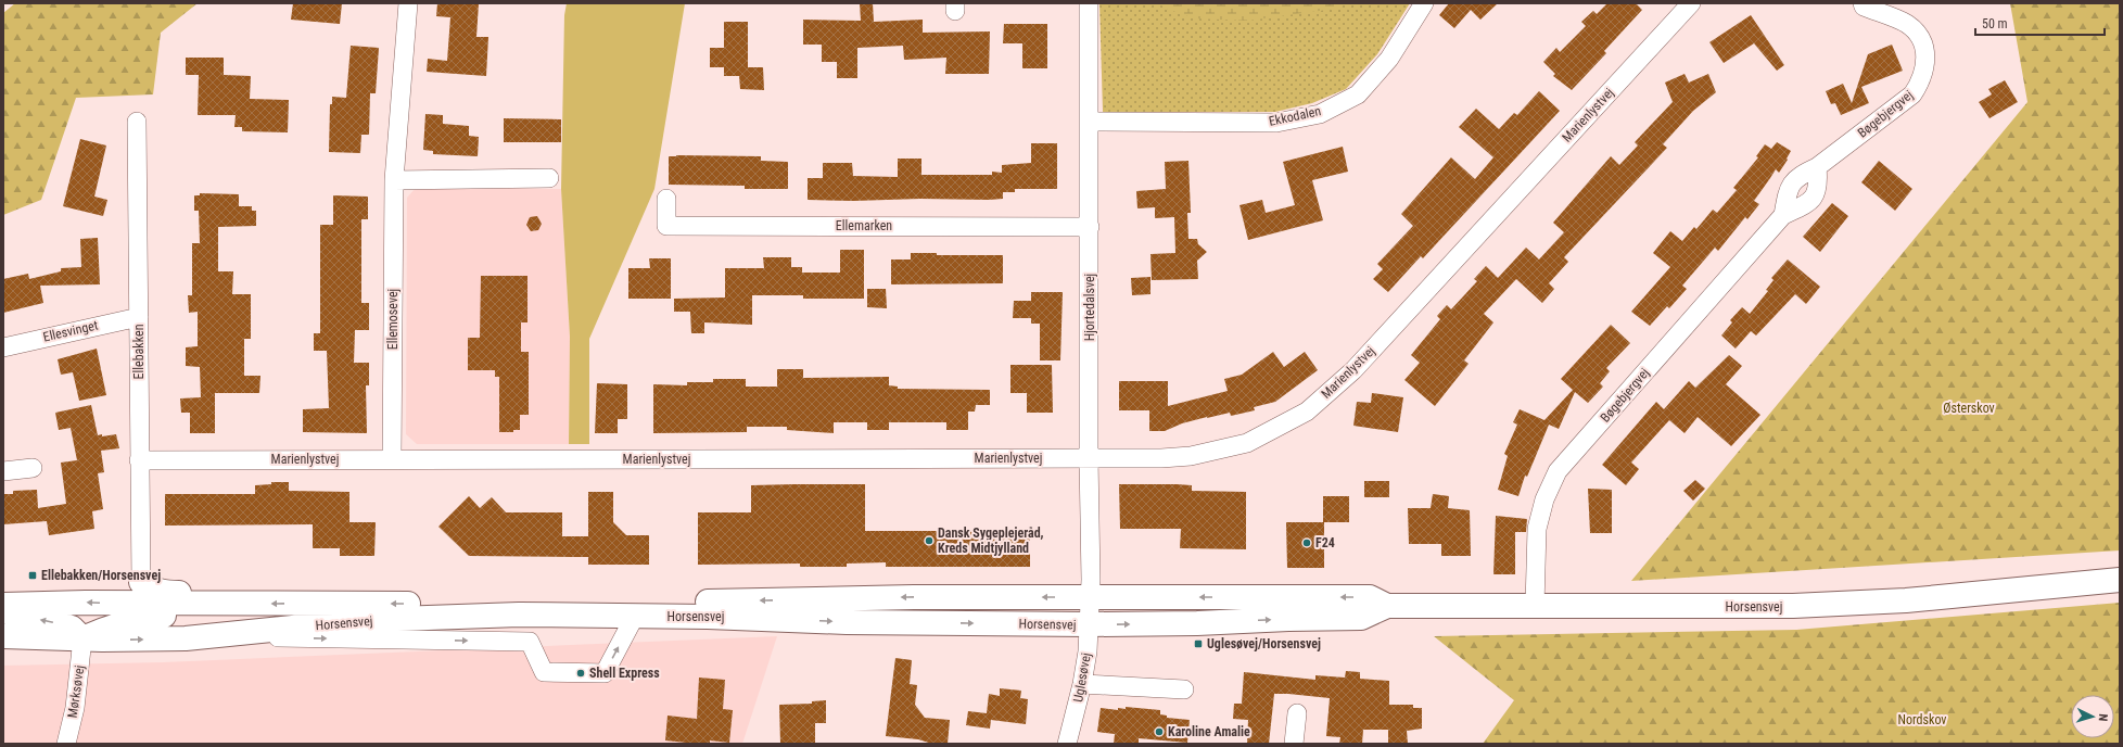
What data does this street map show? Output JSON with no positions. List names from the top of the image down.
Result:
{
  "streets": {
    "main road": ["Horsensvej"],
    "street": [
      "Bøgebjergvej",
      "Marienlystvej",
      "Ekkodalen",
      "Ellemarken",
      "Hjortedalsvej",
      "Ellemosevej",
      "Ellesvinget",
      "Ellebakken",
      "Uglesøvej",
      "Mørksøvej"
    ]
  },
  "crossings": [
    ["Bøgebjergvej", "Horsensvej"],
    ["Marienlystvej", "Hjortedalsvej"],
    ["Marienlystvej", "Ellemosevej"],
    ["Marienlystvej", "Ellebakken"],
    ["Ekkodalen", "Hjortedalsvej"],
    ["Ellemarken", "Hjortedalsvej"],
    ["Hjortedalsvej", "Horsensvej"],
    ["Hjortedalsvej", "Uglesøvej"],
    ["Ellesvinget", "Ellebakken"],
    ["Horsensvej", "Uglesøvej"],
    ["Horsensvej", "Mørksøvej"]
  ],
  "parks": ["Østerskov", "Nordskov"],
  "places": {
    "other": [
      "Dansk Sygeplejeråd, Kreds Midtjylland",
      "F24",
      "Shell Express",
      "Karoline Amalie"
    ],
    "transit": ["Ellebakken/Horsensvej", "Uglesøvej/Horsensvej"]
  },
  "scale_bar": "50 m",
  "north": "right"
}
